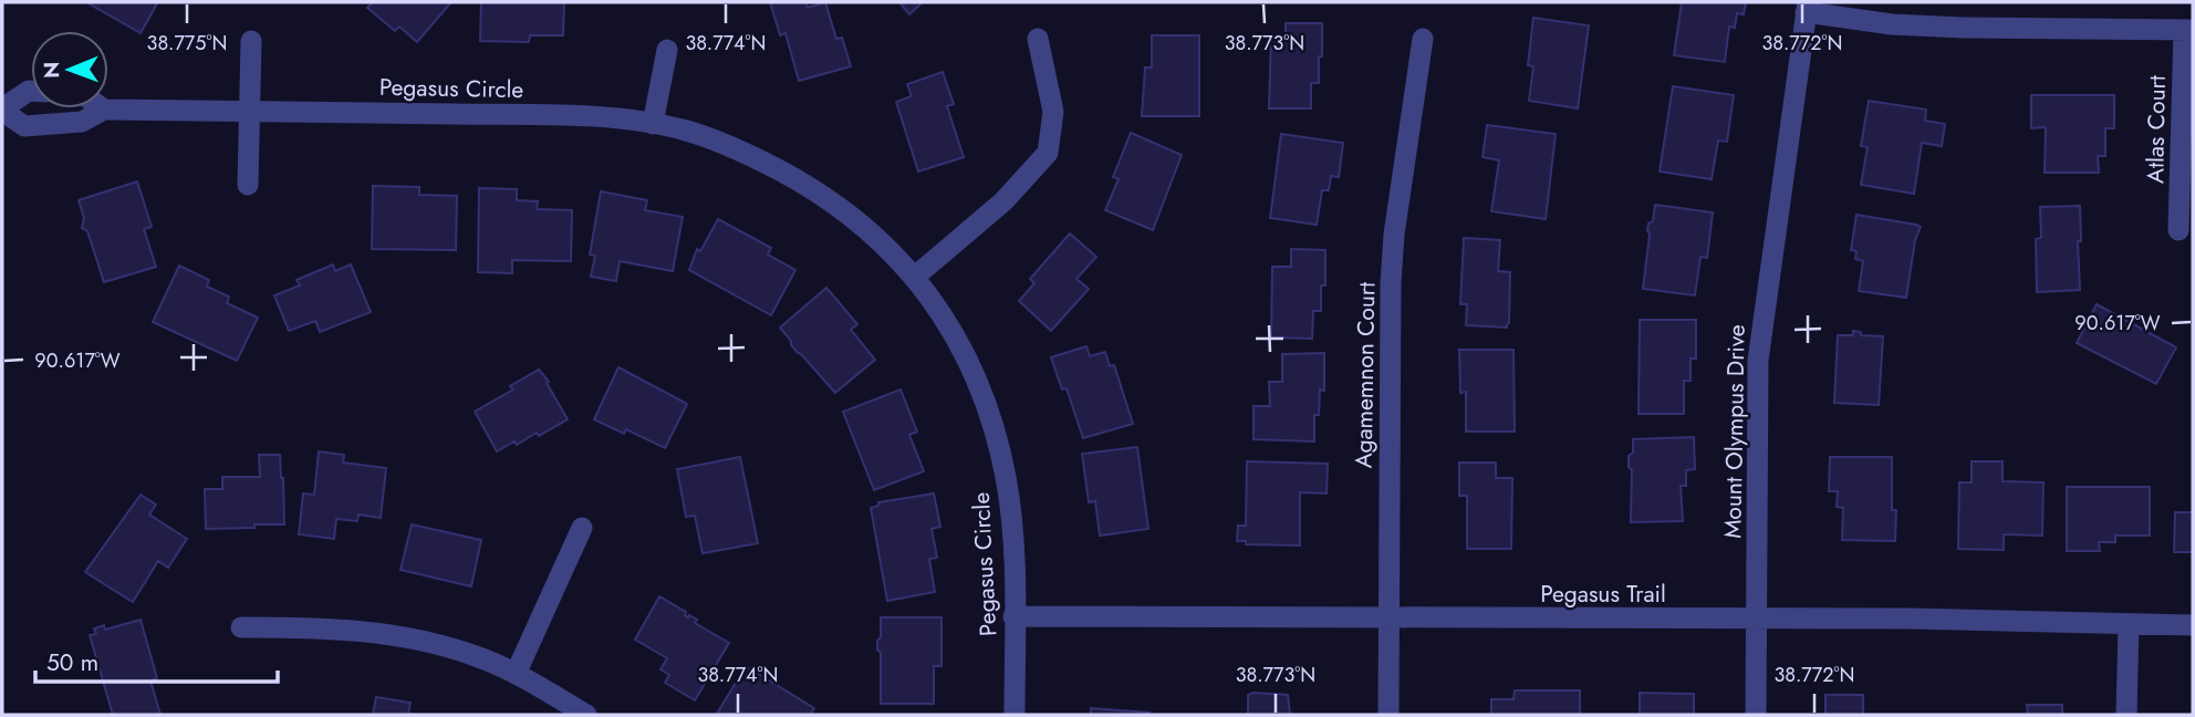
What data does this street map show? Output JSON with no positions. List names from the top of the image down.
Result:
{
  "streets": {
    "street": [
      "Pegasus Circle",
      "Atlas Court",
      "Agamemnon Court",
      "Mount Olympus Drive",
      "Pegasus Trail"
    ]
  },
  "crossings": [
    ["Pegasus Circle", "Pegasus Trail"],
    ["Agamemnon Court", "Pegasus Trail"],
    ["Mount Olympus Drive", "Pegasus Trail"]
  ],
  "scale_bar": "50 m",
  "north": "left",
  "coordinates": [
    "38.775°N",
    "38.774°N",
    "38.773°N",
    "38.772°N",
    "90.617°W"
  ]
}
